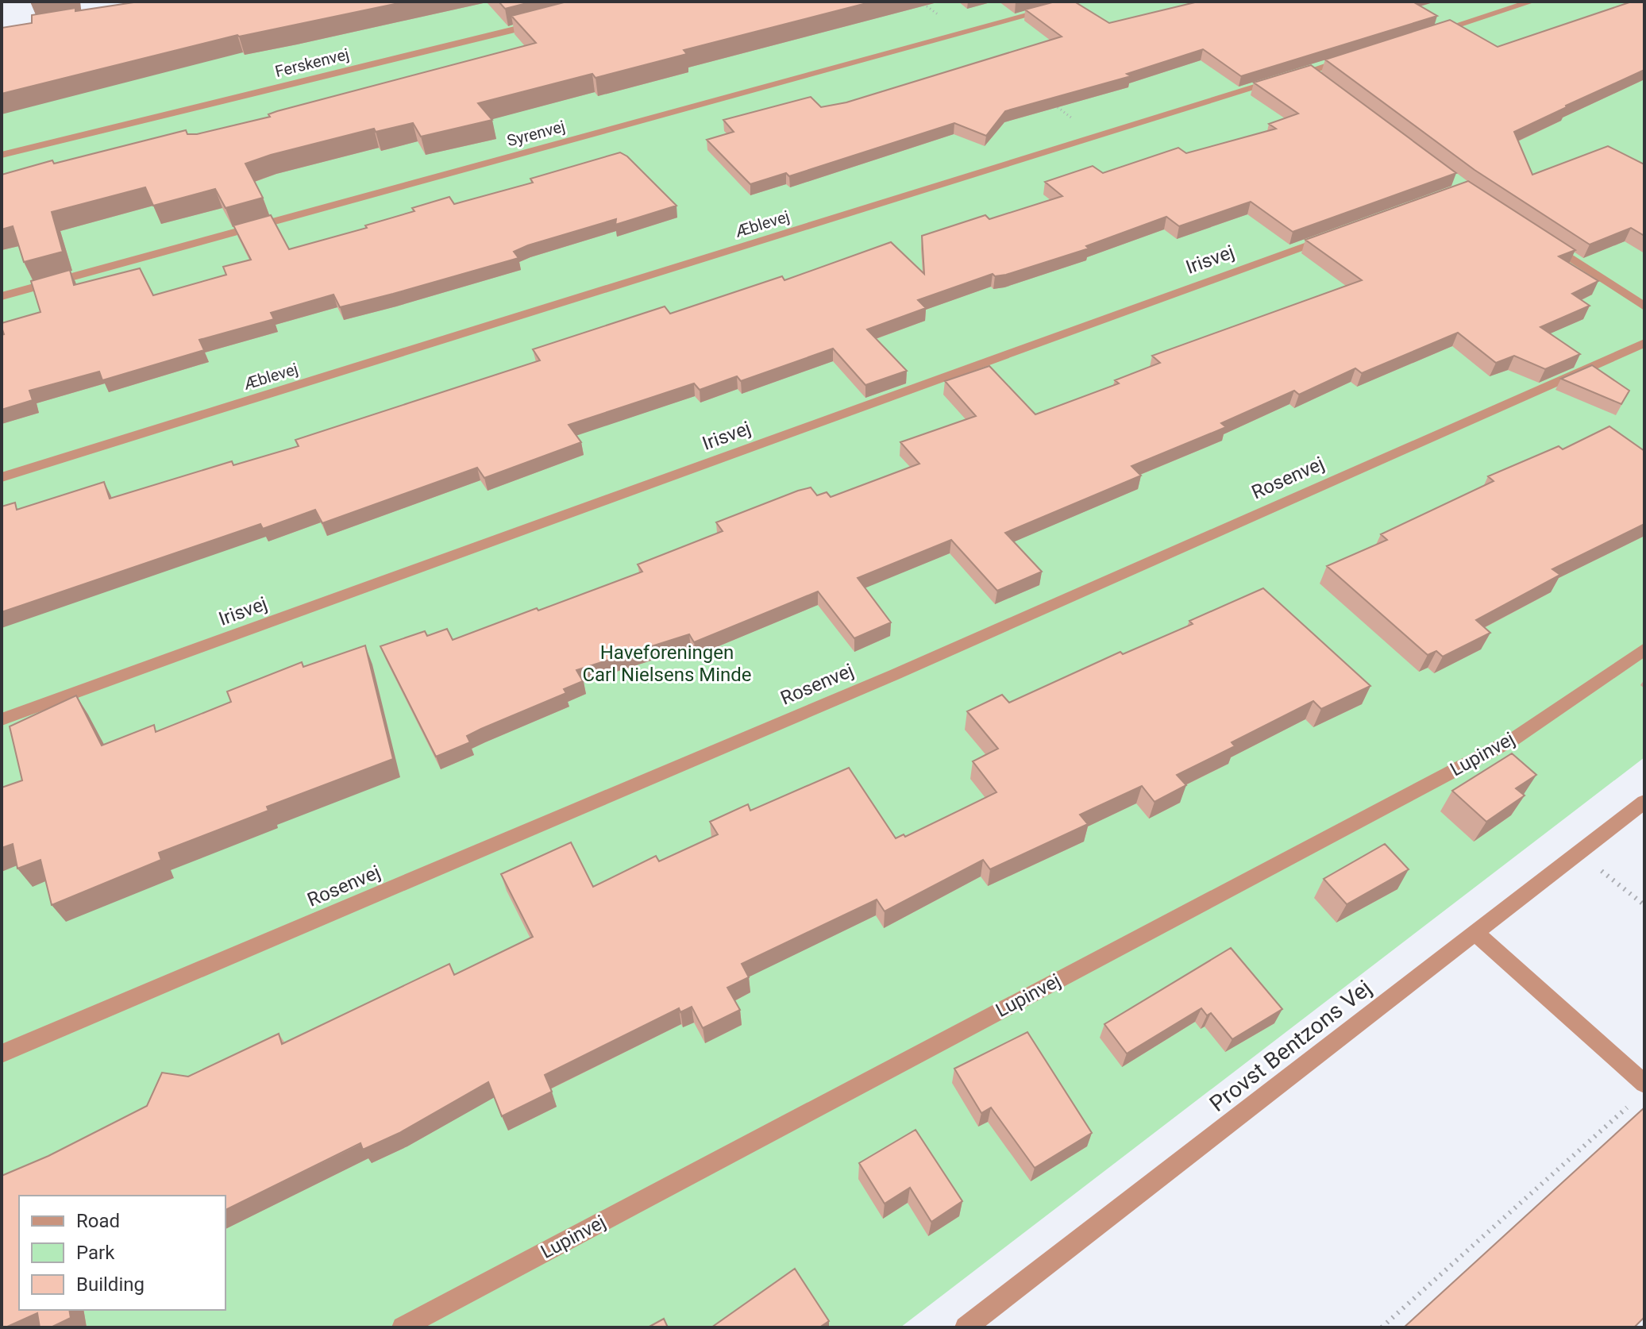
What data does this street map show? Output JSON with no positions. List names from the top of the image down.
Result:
{
  "streets": {
    "street": [
      "Ferskenvej",
      "Syrenvej",
      "Æblevej",
      "Irisvej",
      "Rosenvej",
      "Lupinvej",
      "Provst Bentzons Vej"
    ]
  },
  "parks": ["Haveforeningen Carl Nielsens Minde"],
  "legend": ["Road", "Park", "Building"]
}
